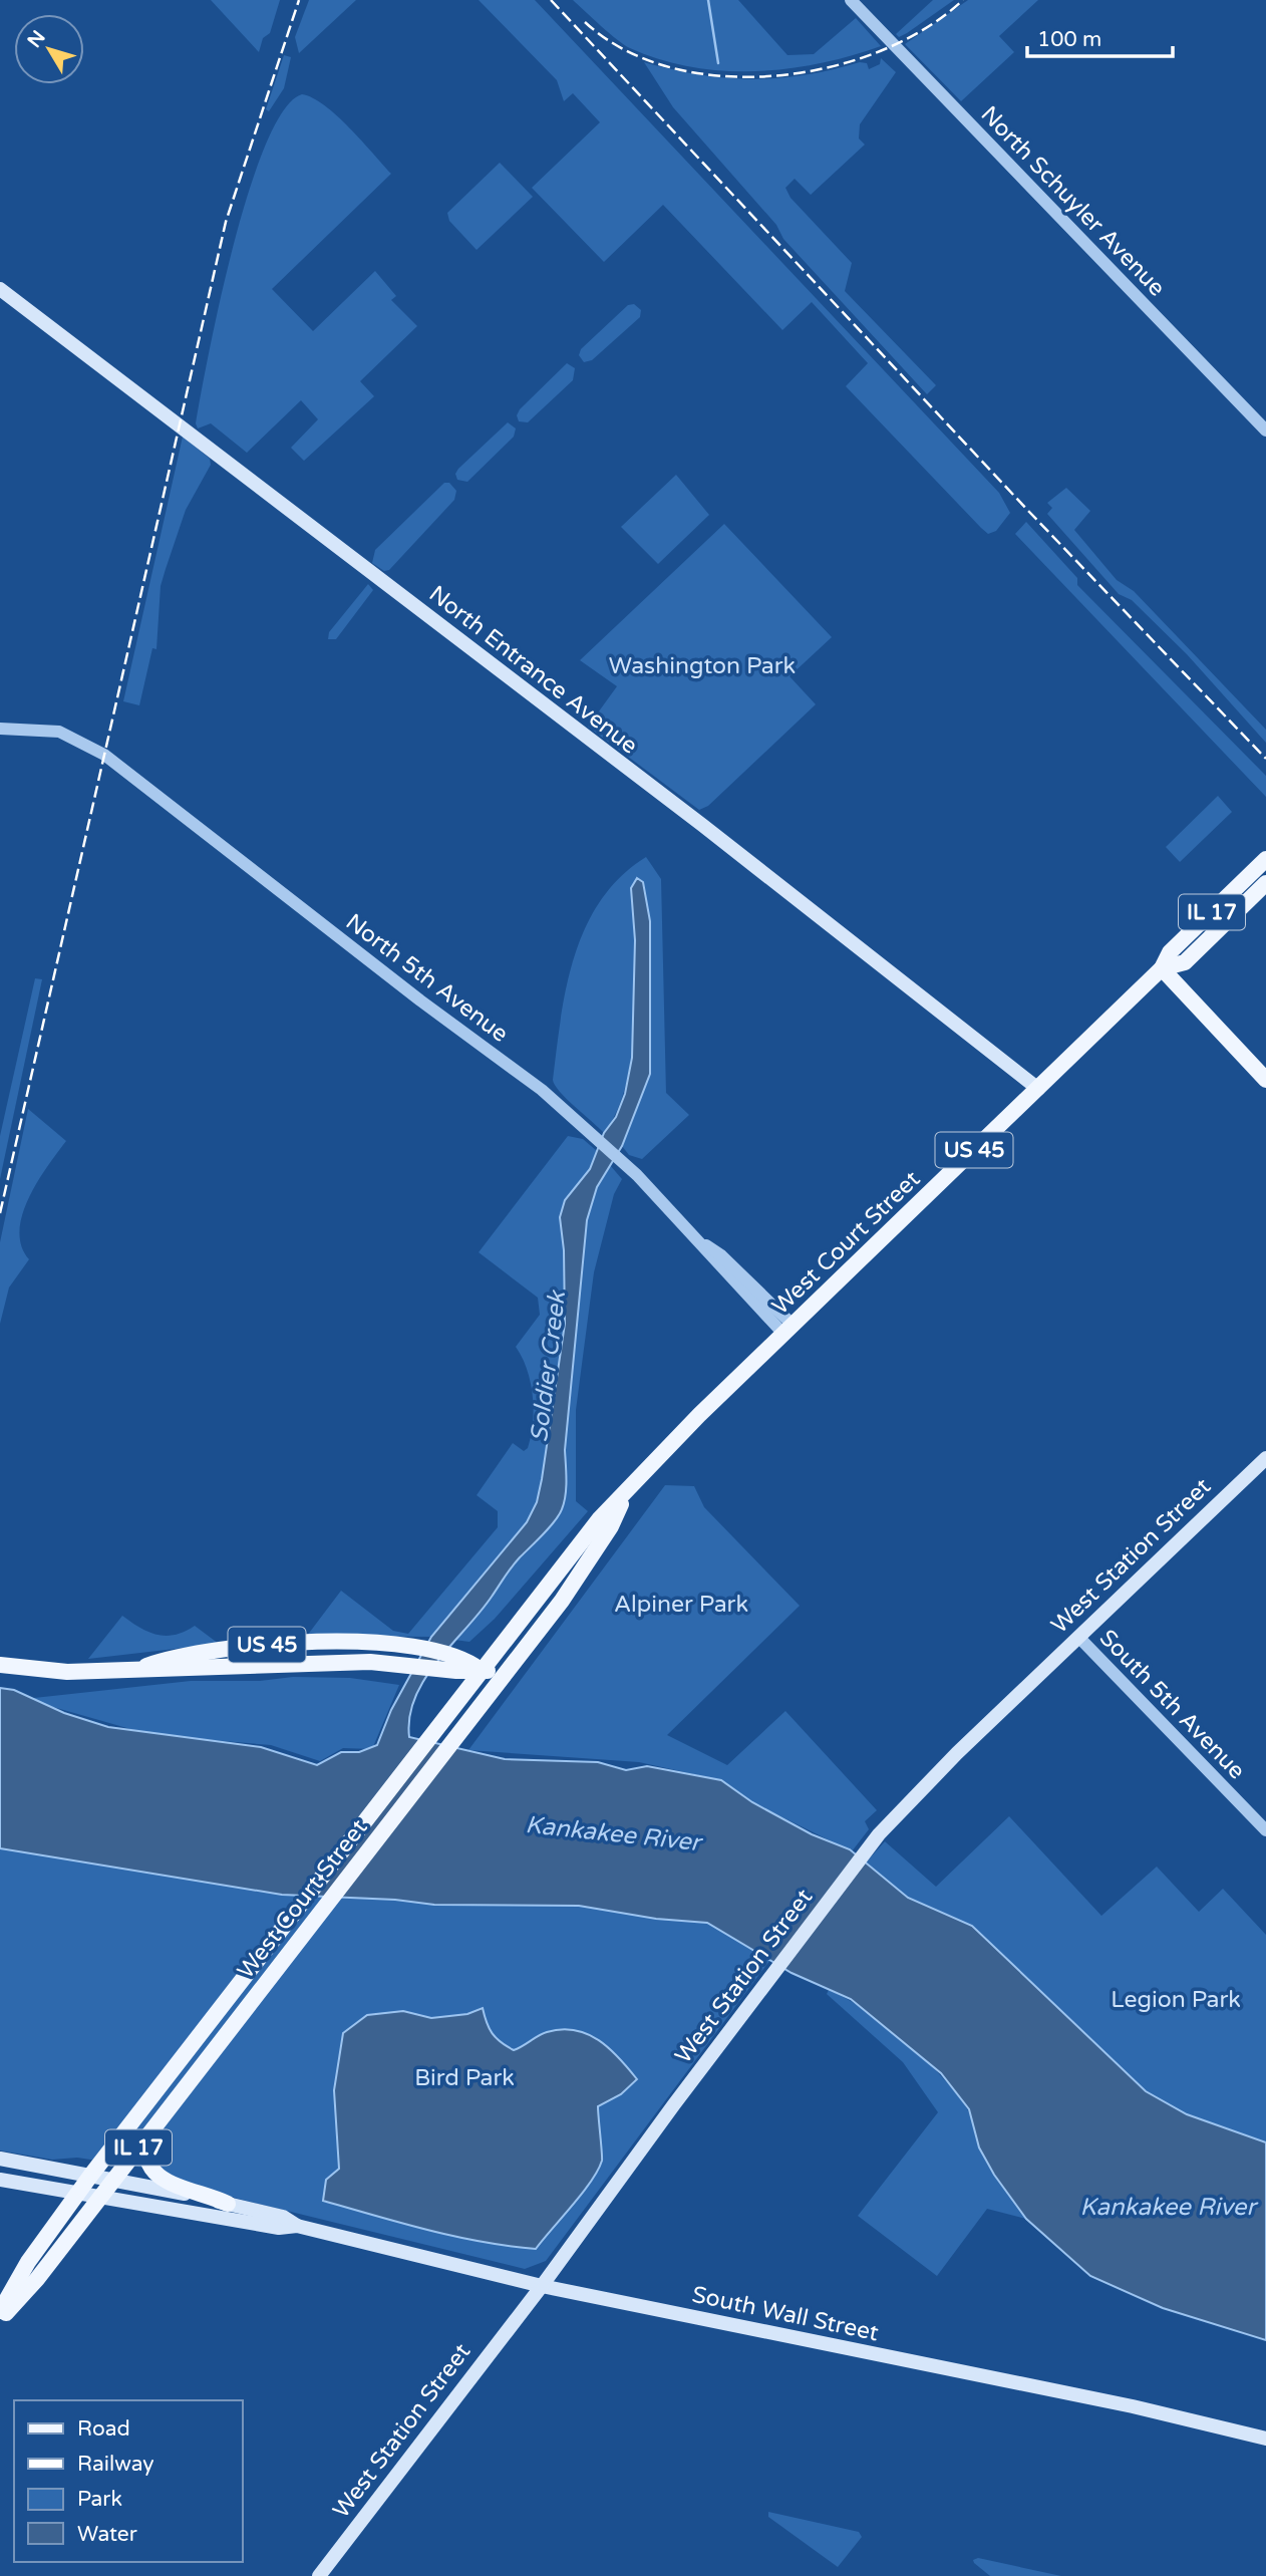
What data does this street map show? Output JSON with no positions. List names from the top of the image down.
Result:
{
  "streets": {
    "main road": [
      "North Entrance Avenue",
      "IL 17",
      "US 45",
      "West Court Street",
      "West Station Street",
      "South Wall Street"
    ],
    "street": ["North Schuyler Avenue", "North 5th Avenue", "South 5th Avenue"]
  },
  "crossings": [
    ["North Entrance Avenue", "West Court Street"],
    ["North 5th Avenue", "West Court Street"],
    ["US 45", "West Court Street"],
    ["West Court Street", "South Wall Street"],
    ["West Station Street", "South 5th Avenue"],
    ["West Station Street", "South Wall Street"]
  ],
  "water": ["Soldier Creek", "Kankakee River"],
  "parks": [
    "Washington Park",
    "Alpiner Park",
    "Legion Park",
    "Bird Park"
  ],
  "legend": [
    "Road",
    "Railway",
    "Park",
    "Water"
  ],
  "scale_bar": "100 m",
  "north": "top left"
}
